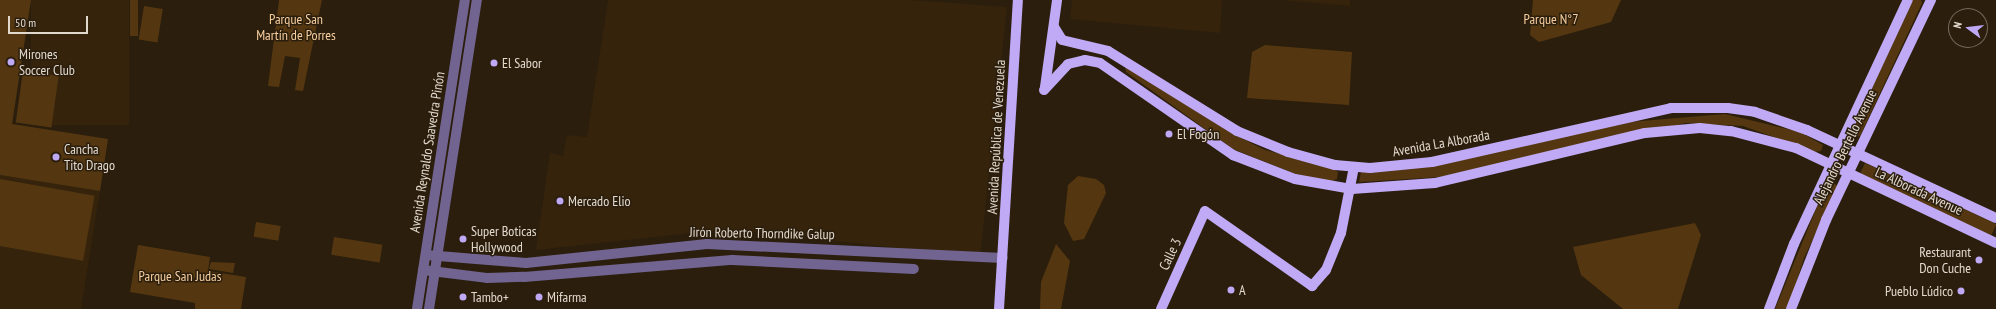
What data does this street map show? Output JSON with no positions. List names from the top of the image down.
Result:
{
  "streets": {
    "main road": [
      "Avenida República de Venezuela",
      "Avenida La Alborada",
      "Alejandro Bertello Avenue",
      "La Alborada Avenue",
      "Calle 3"
    ],
    "street": ["Avenida Reynaldo Saavedra Pinón", "Jirón Roberto Thorndike Galup"]
  },
  "crossings": [
    ["Avenida República de Venezuela", "Jirón Roberto Thorndike Galup"],
    ["Avenida La Alborada", "Alejandro Bertello Avenue"],
    ["Avenida La Alborada", "La Alborada Avenue"],
    ["Alejandro Bertello Avenue", "La Alborada Avenue"],
    ["Avenida Reynaldo Saavedra Pinón", "Jirón Roberto Thorndike Galup"]
  ],
  "parks": ["Parque San Martín de Porres", "Parque N°7", "Parque San Judas"],
  "places": [
    "Mirones Soccer Club",
    "El Sabor",
    "El Fogón",
    "Cancha Tito Drago",
    "Mercado Elio",
    "Super Boticas Hollywood",
    "Restaurant Don Cuche",
    "A",
    "Pueblo Lúdico",
    "Tambo+",
    "Mifarma"
  ],
  "scale_bar": "50 m",
  "north": "left"
}
